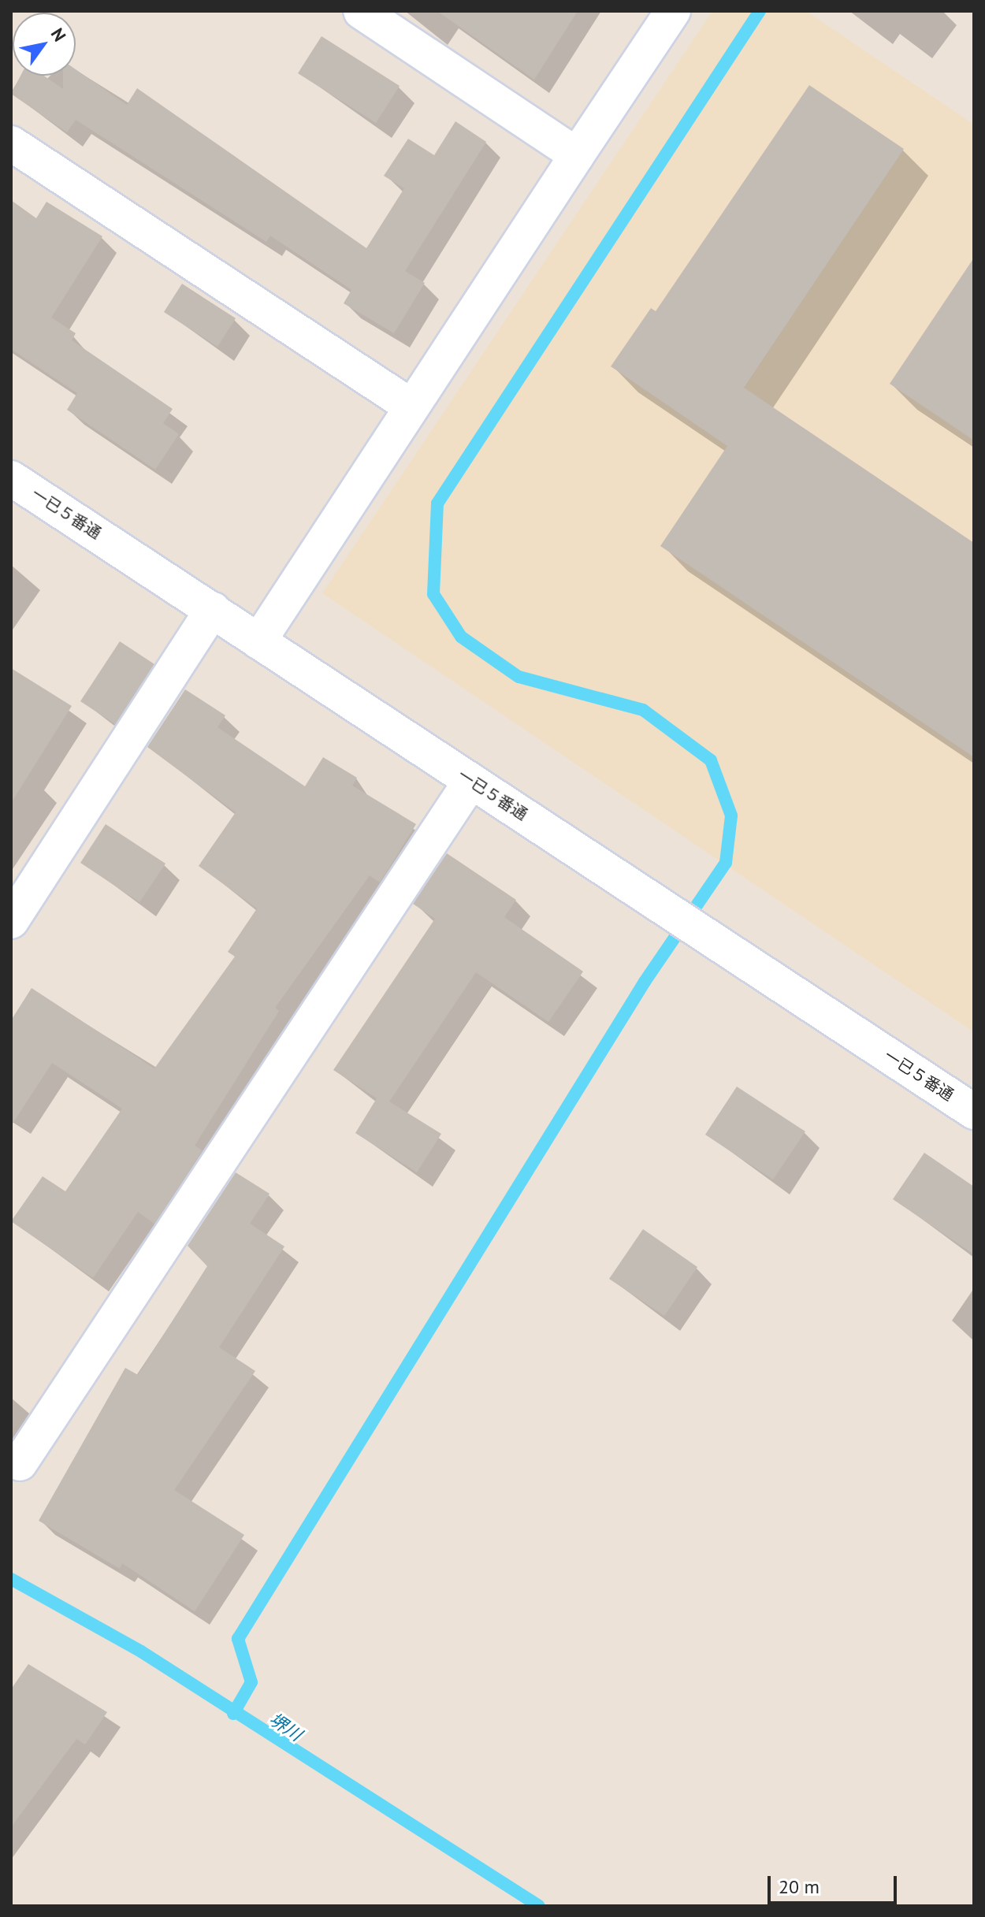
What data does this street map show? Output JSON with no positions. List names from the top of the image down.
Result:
{
  "streets": {
    "street": ["一已５番通"]
  },
  "water": ["堺川"],
  "scale_bar": "20 m",
  "north": "top right"
}
